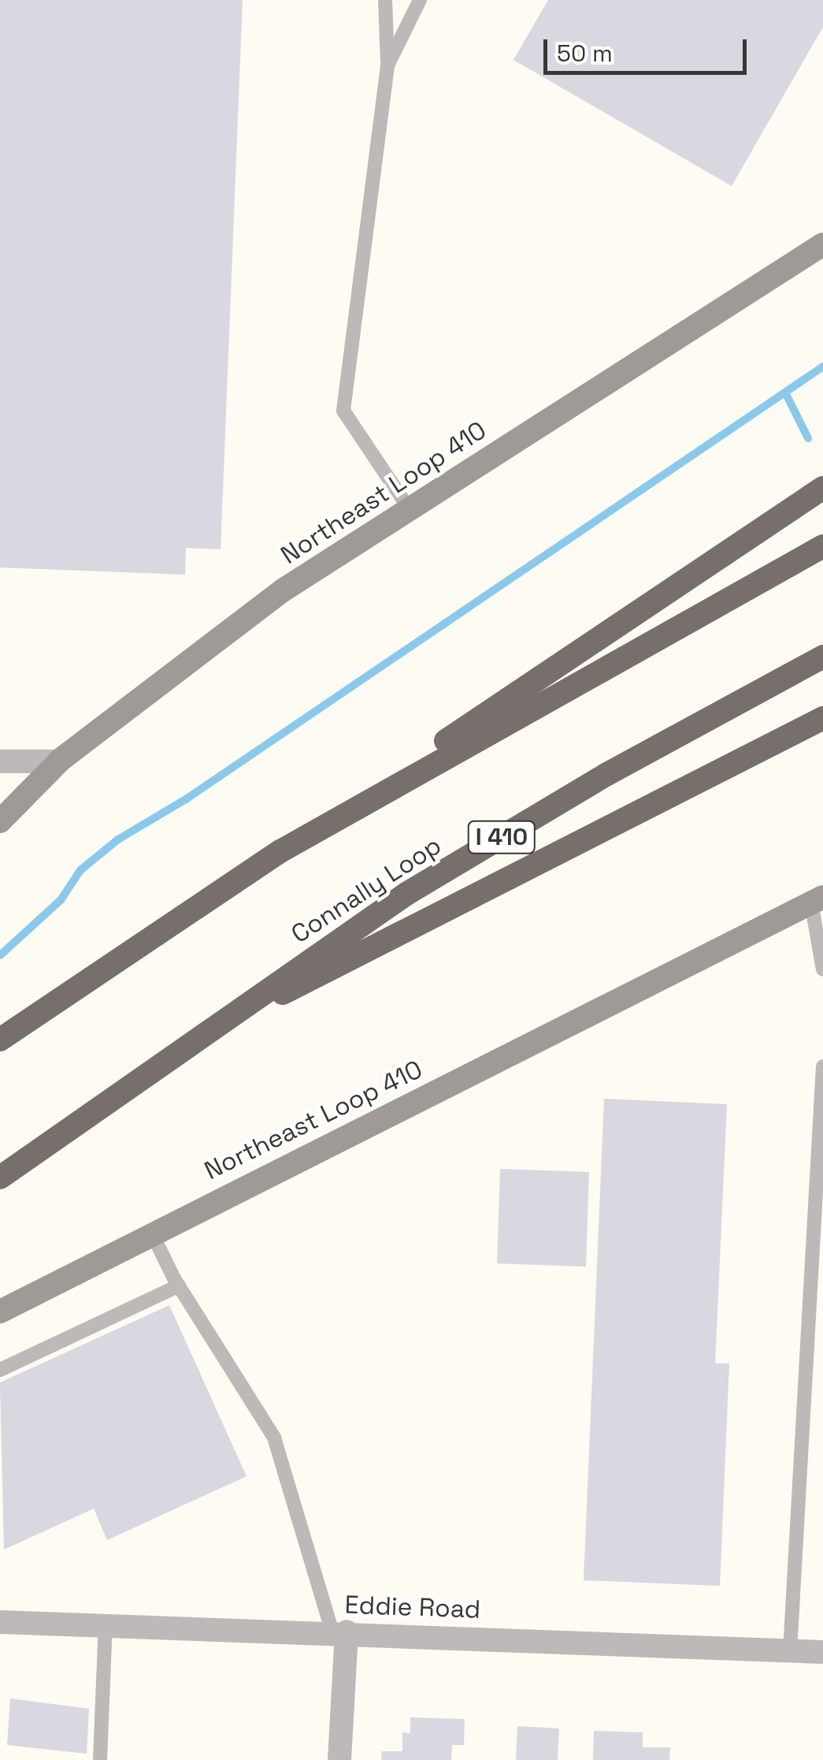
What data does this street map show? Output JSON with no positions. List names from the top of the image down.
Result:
{
  "streets": {
    "highway": ["I 410", "Connally Loop"],
    "main road": ["Northeast Loop 410"],
    "street": ["Eddie Road"]
  },
  "scale_bar": "50 m"
}
